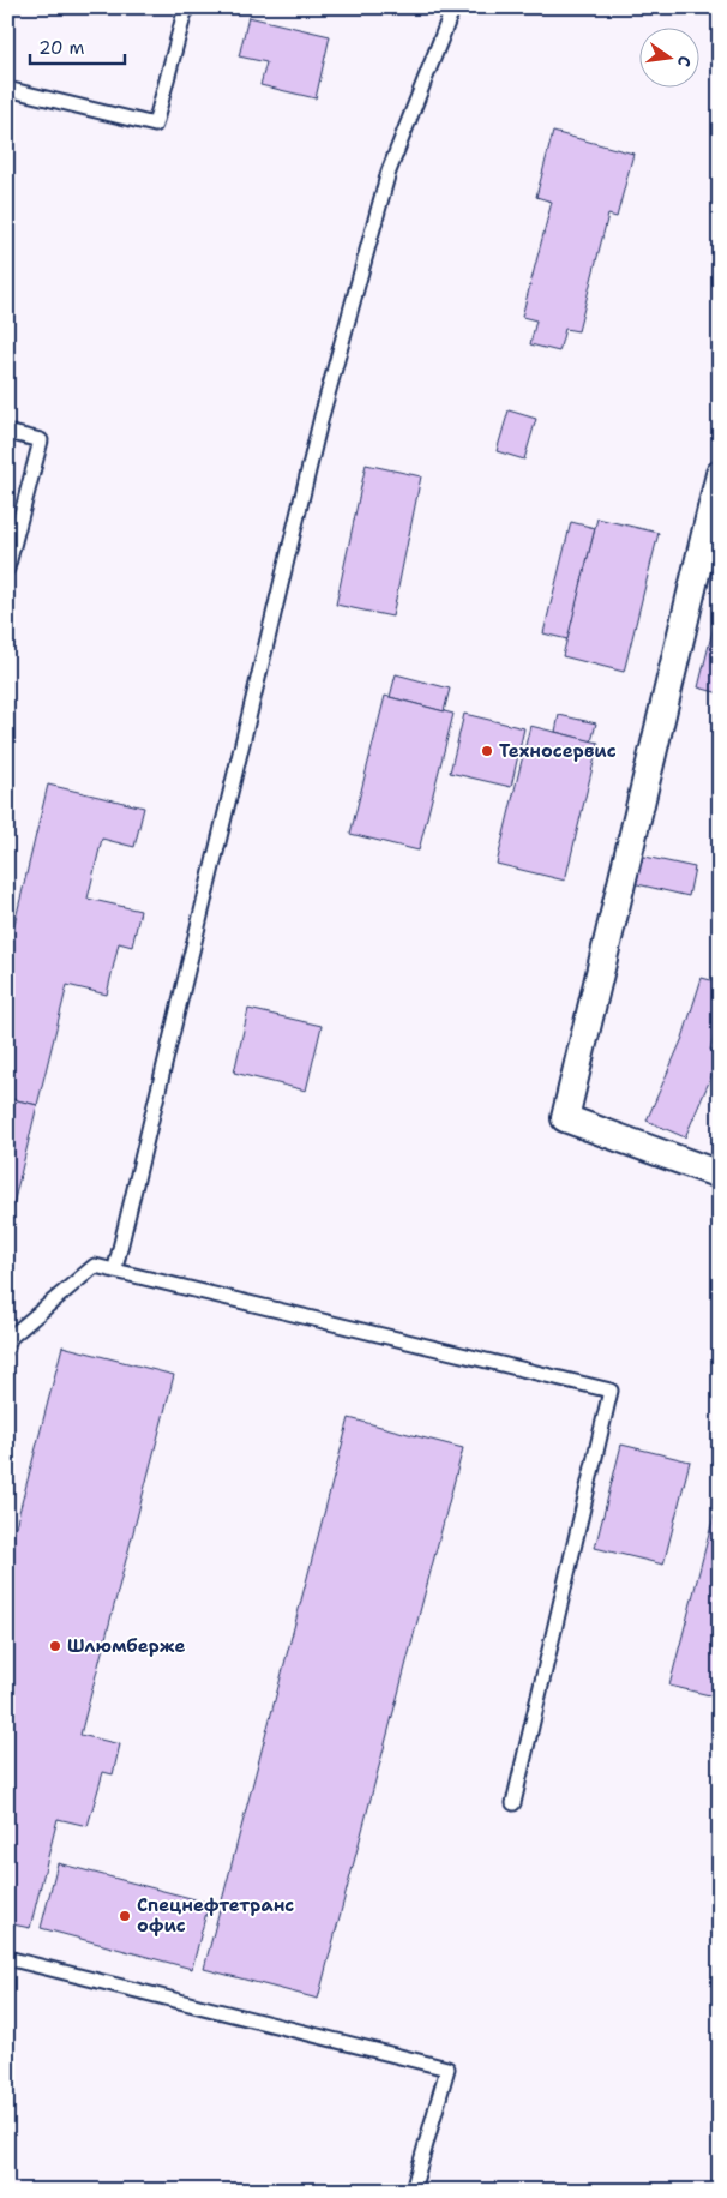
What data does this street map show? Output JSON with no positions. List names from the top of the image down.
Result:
{
  "places": ["Техносервис", "Шлюмберже", "Спецнефтетранс офис"],
  "scale_bar": "20 m",
  "north": "right"
}
